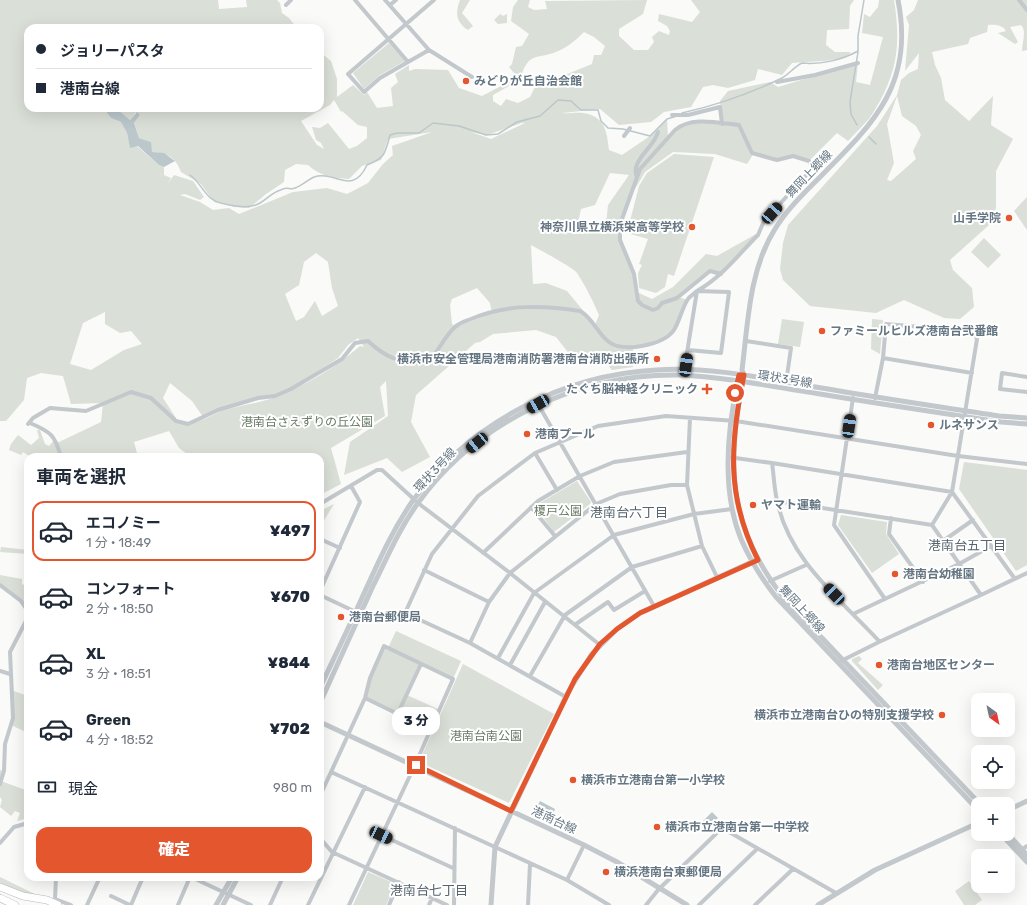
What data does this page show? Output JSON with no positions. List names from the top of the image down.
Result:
{
  "streets": {
    "street": ["舞岡上郷線", "環状3号線", "港南台線"]
  },
  "crossings": [
    ["舞岡上郷線", "環状3号線"]
  ],
  "districts": ["港南台六丁目", "港南台五丁目", "港南台七丁目"],
  "parks": ["港南台さえずりの丘公園", "榎戸公園", "港南台南公園"],
  "places": {
    "other": [
      "みどりが丘自治会館",
      "山手学院",
      "神奈川県立横浜栄高等学校",
      "ファミールヒルズ港南台弐番館",
      "横浜市安全管理局港南消防署港南台消防出張所",
      "ルネサンス",
      "港南プール",
      "ヤマト運輸",
      "港南台幼稚園",
      "港南台郵便局",
      "港南台地区センター",
      "横浜市立港南台ひの特別支援学校",
      "横浜市立港南台第一小学校",
      "横浜市立港南台第一中学校",
      "横浜港南台東郵便局"
    ],
    "health": ["たぐち脳神経クリニック"]
  },
  "north": "bottom right",
  "page": {
    "banner": ["ジョリーパスタ", "港南台線"],
    "heading": "車両を選択",
    "list": [
      {
        "name": "エコノミー",
        "note": "1 分 · 18:49",
        "value": "¥497"
      },
      {
        "name": "コンフォート",
        "note": "2 分 · 18:50",
        "value": "¥670"
      },
      {
        "name": "XL",
        "note": "3 分 · 18:51",
        "value": "¥844"
      },
      {
        "name": "Green",
        "note": "4 分 · 18:52",
        "value": "¥702"
      }
    ],
    "map_buttons": ["+", "−"],
    "bubble": "3 分",
    "pay": ["現金", "980 m"],
    "buttons": "確定"
  }
}
